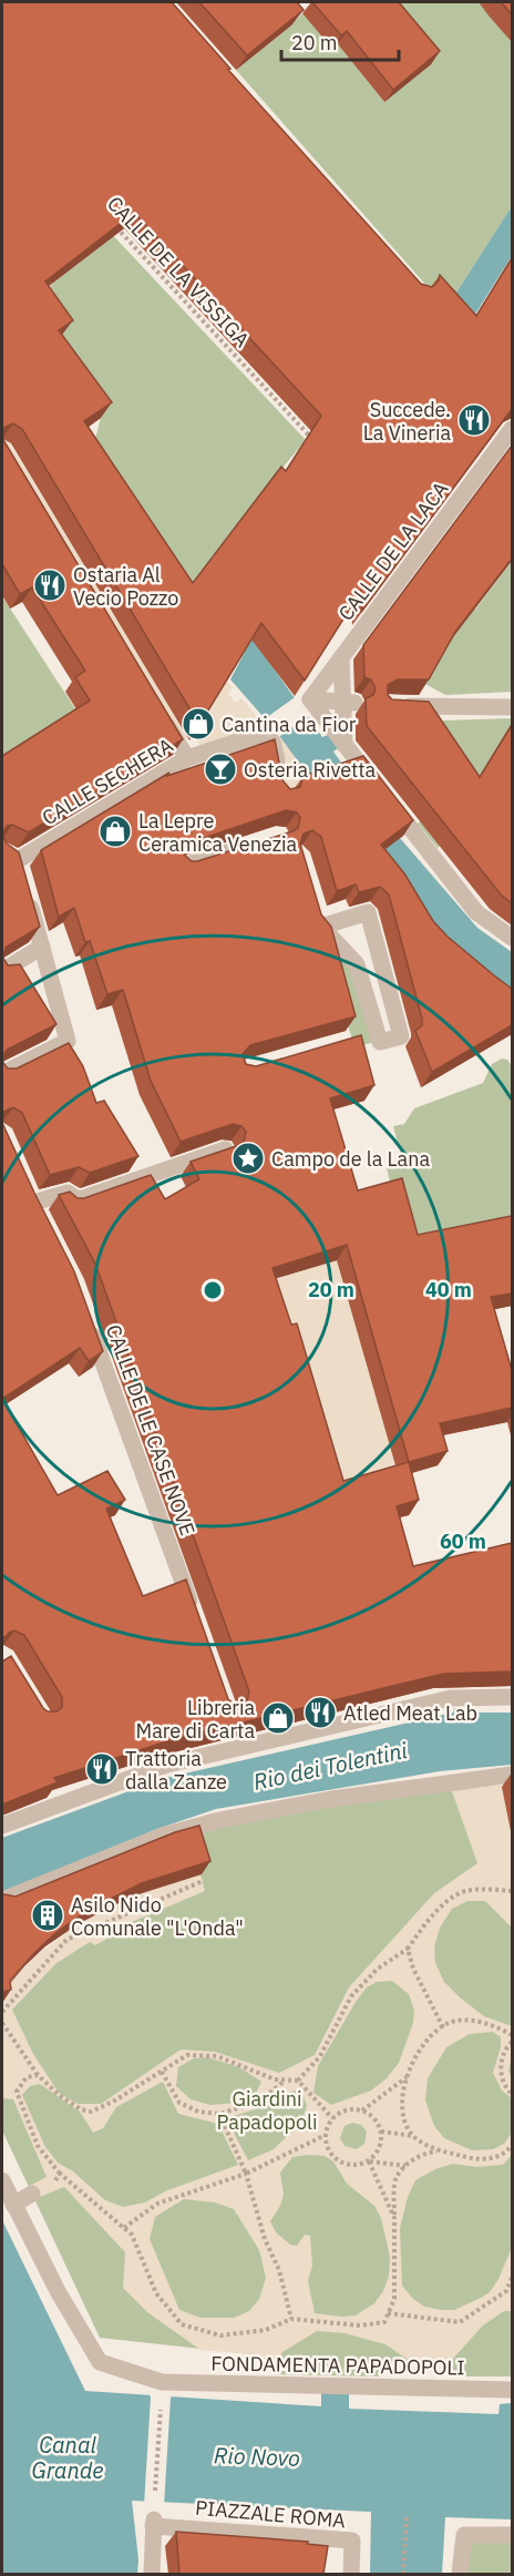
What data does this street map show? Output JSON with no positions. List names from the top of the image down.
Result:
{
  "streets": {
    "street": [
      "CALLE DE LA LACA",
      "CALLE SECHERA",
      "CALLE DE LE CASE NOVE",
      "FONDAMENTA PAPADOPOLI",
      "PIAZZALE ROMA"
    ],
    "path": ["CALLE DE LA VISSIGA"]
  },
  "water": ["Rio dei Tolentini", "Canal Grande", "Rio Novo"],
  "parks": ["Giardini Papadopoli"],
  "places": {
    "restaurant": [
      "Succede. La Vineria",
      "Ostaria Al Vecio Pozzo",
      "Atled Meat Lab",
      "Trattoria dalla Zanze"
    ],
    "shop": ["Cantina da Fior", "La Lepre Ceramica Venezia", "Libreria Mare di Carta"],
    "bar": ["Osteria Rivetta"],
    "place": ["Campo de la Lana"],
    "building": ["Asilo Nido Comunale \"L'Onda\""]
  },
  "scale_bar": "20 m",
  "rings": ["20 m", "40 m", "60 m"]
}
